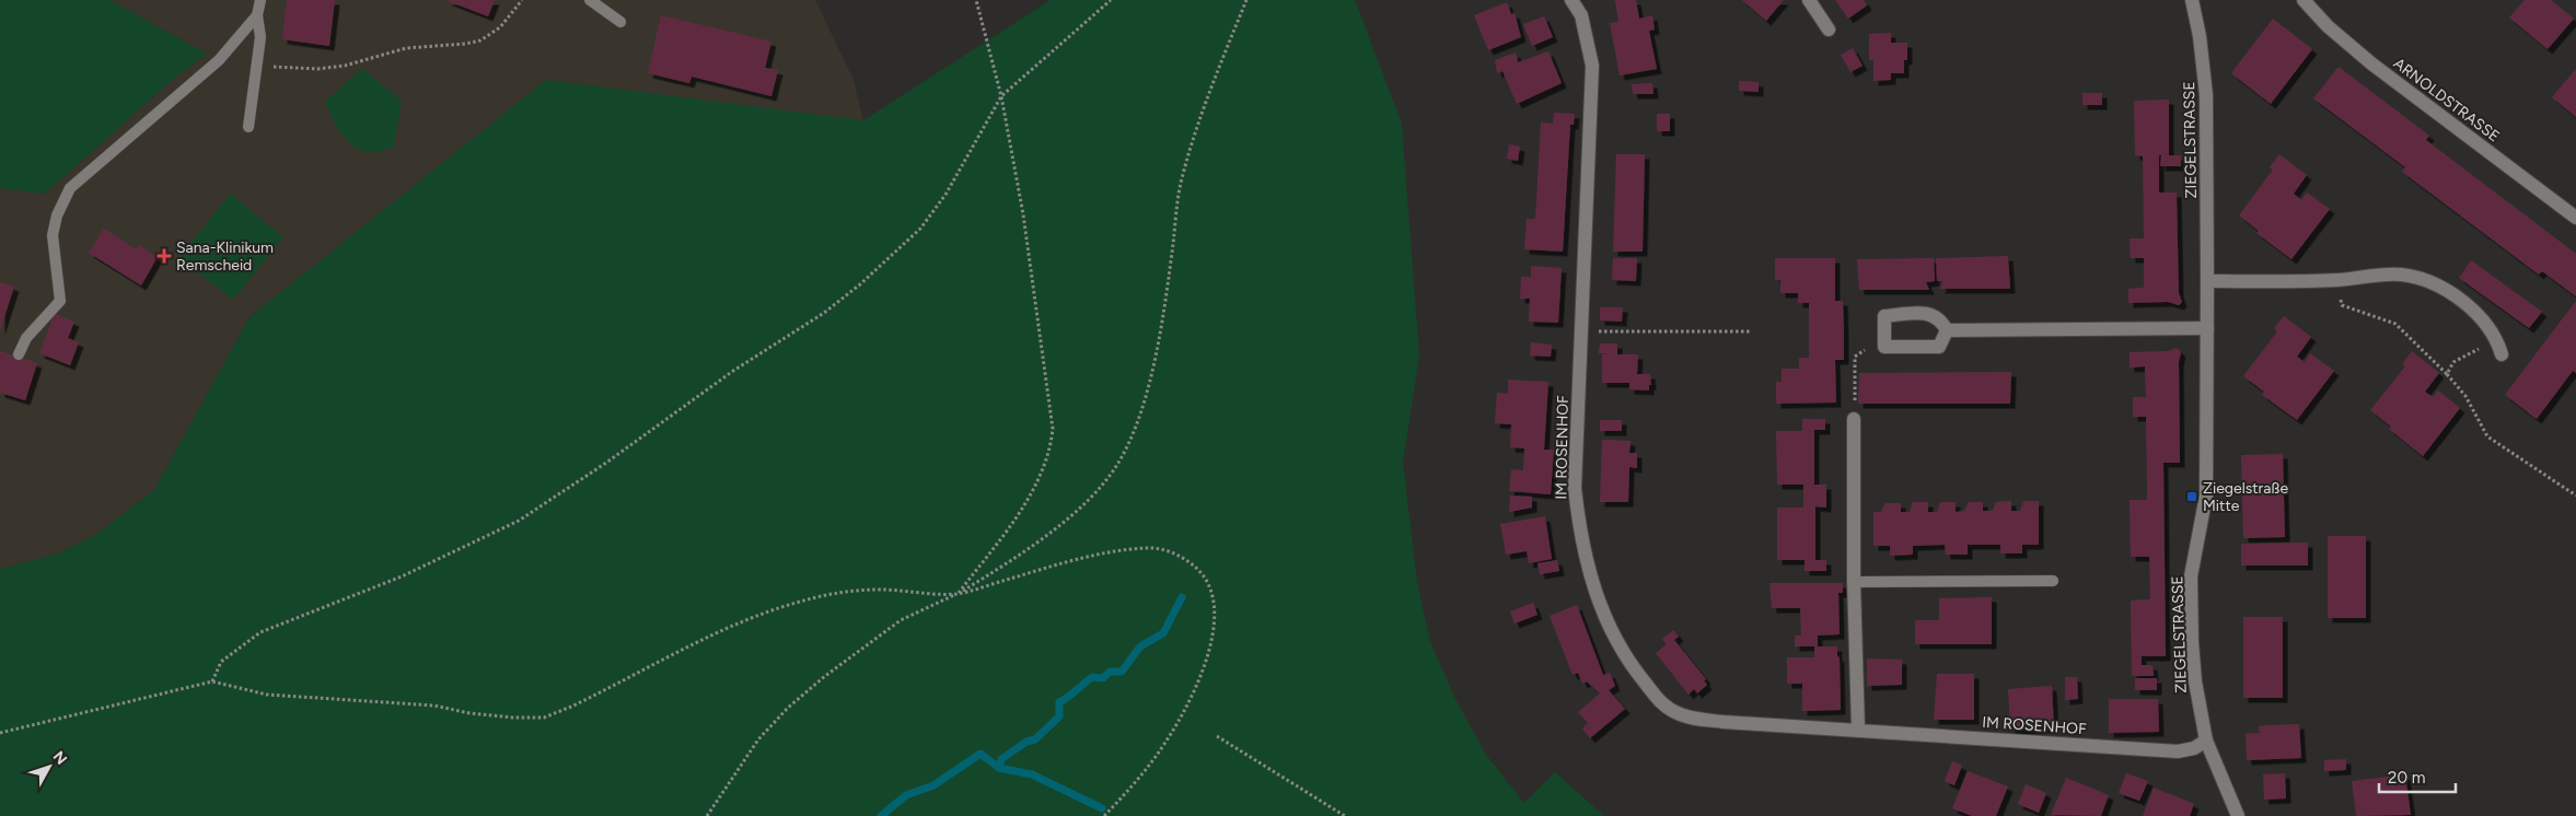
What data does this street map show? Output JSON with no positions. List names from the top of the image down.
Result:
{
  "streets": {
    "street": ["ARNOLDSTRASSE", "ZIEGELSTRASSE", "IM ROSENHOF"]
  },
  "crossings": [
    ["ZIEGELSTRASSE", "IM ROSENHOF"]
  ],
  "places": {
    "health": ["Sana-Klinikum Remscheid"],
    "transit": ["Ziegelstraße Mitte"]
  },
  "scale_bar": "20 m",
  "north": "top right"
}
